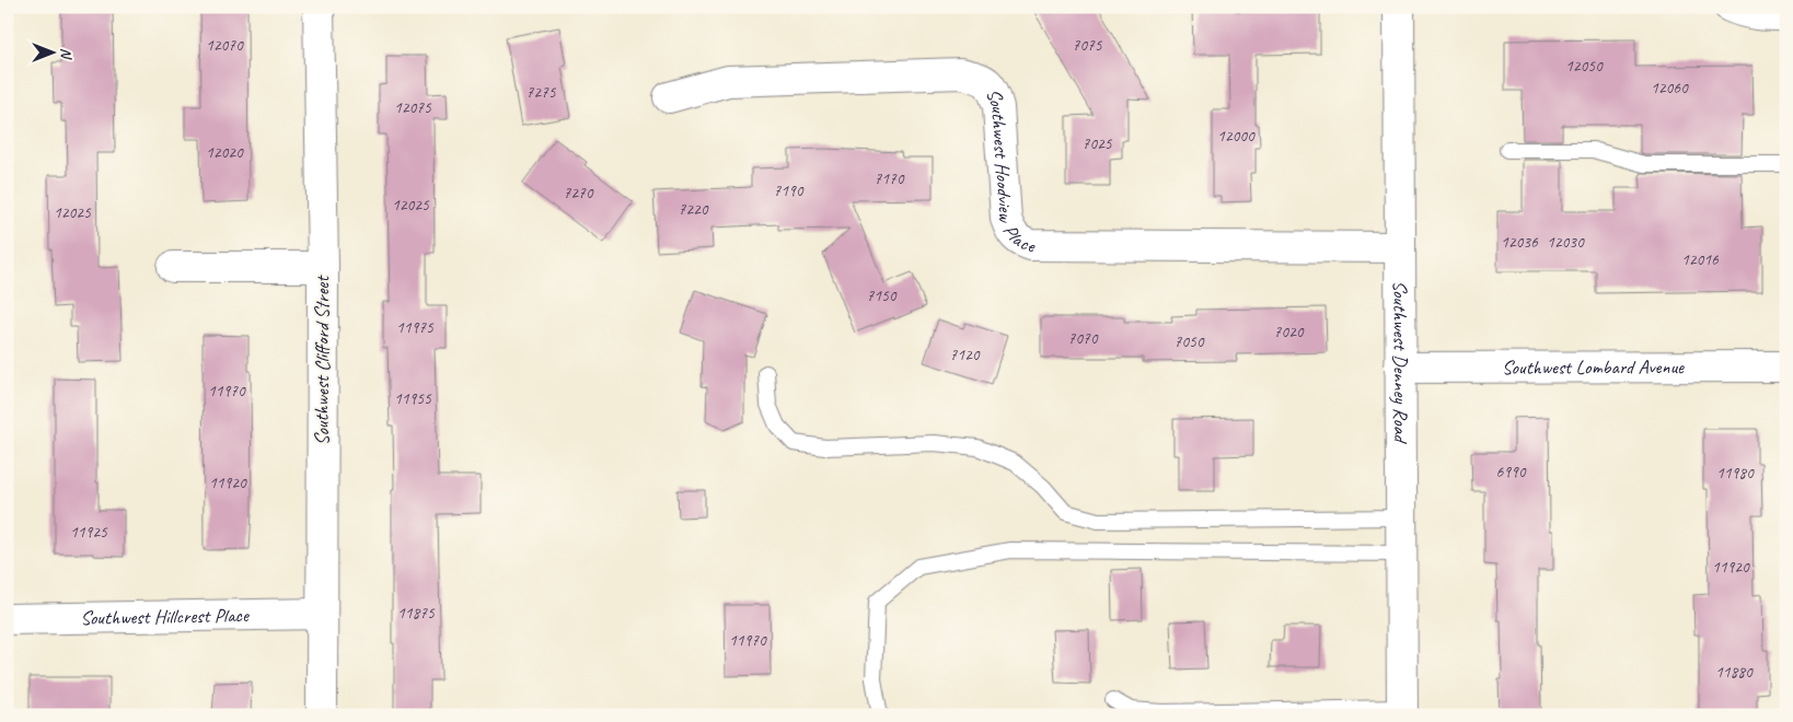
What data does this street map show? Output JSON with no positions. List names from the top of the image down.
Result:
{
  "streets": {
    "street": [
      "Southwest Hoodview Place",
      "Southwest Clifford Street",
      "Southwest Denney Road",
      "Southwest Lombard Avenue",
      "Southwest Hillcrest Place"
    ]
  },
  "crossings": [
    ["Southwest Hoodview Place", "Southwest Denney Road"],
    ["Southwest Clifford Street", "Southwest Hillcrest Place"],
    ["Southwest Denney Road", "Southwest Lombard Avenue"]
  ],
  "house_numbers": [
    "12070",
    "7075",
    "12050",
    "12060",
    "7275",
    "12075",
    "12000",
    "7025",
    "12020",
    "7170",
    "7190",
    "7270",
    "12025",
    "7220",
    "12025",
    "12036",
    "12030",
    "12016",
    "7150",
    "11975",
    "7020",
    "7070",
    "7050",
    "7120",
    "11970",
    "11955",
    "6990",
    "11980",
    "11920",
    "11925",
    "11920",
    "11875",
    "11970",
    "11880"
  ],
  "north": "right"
}
